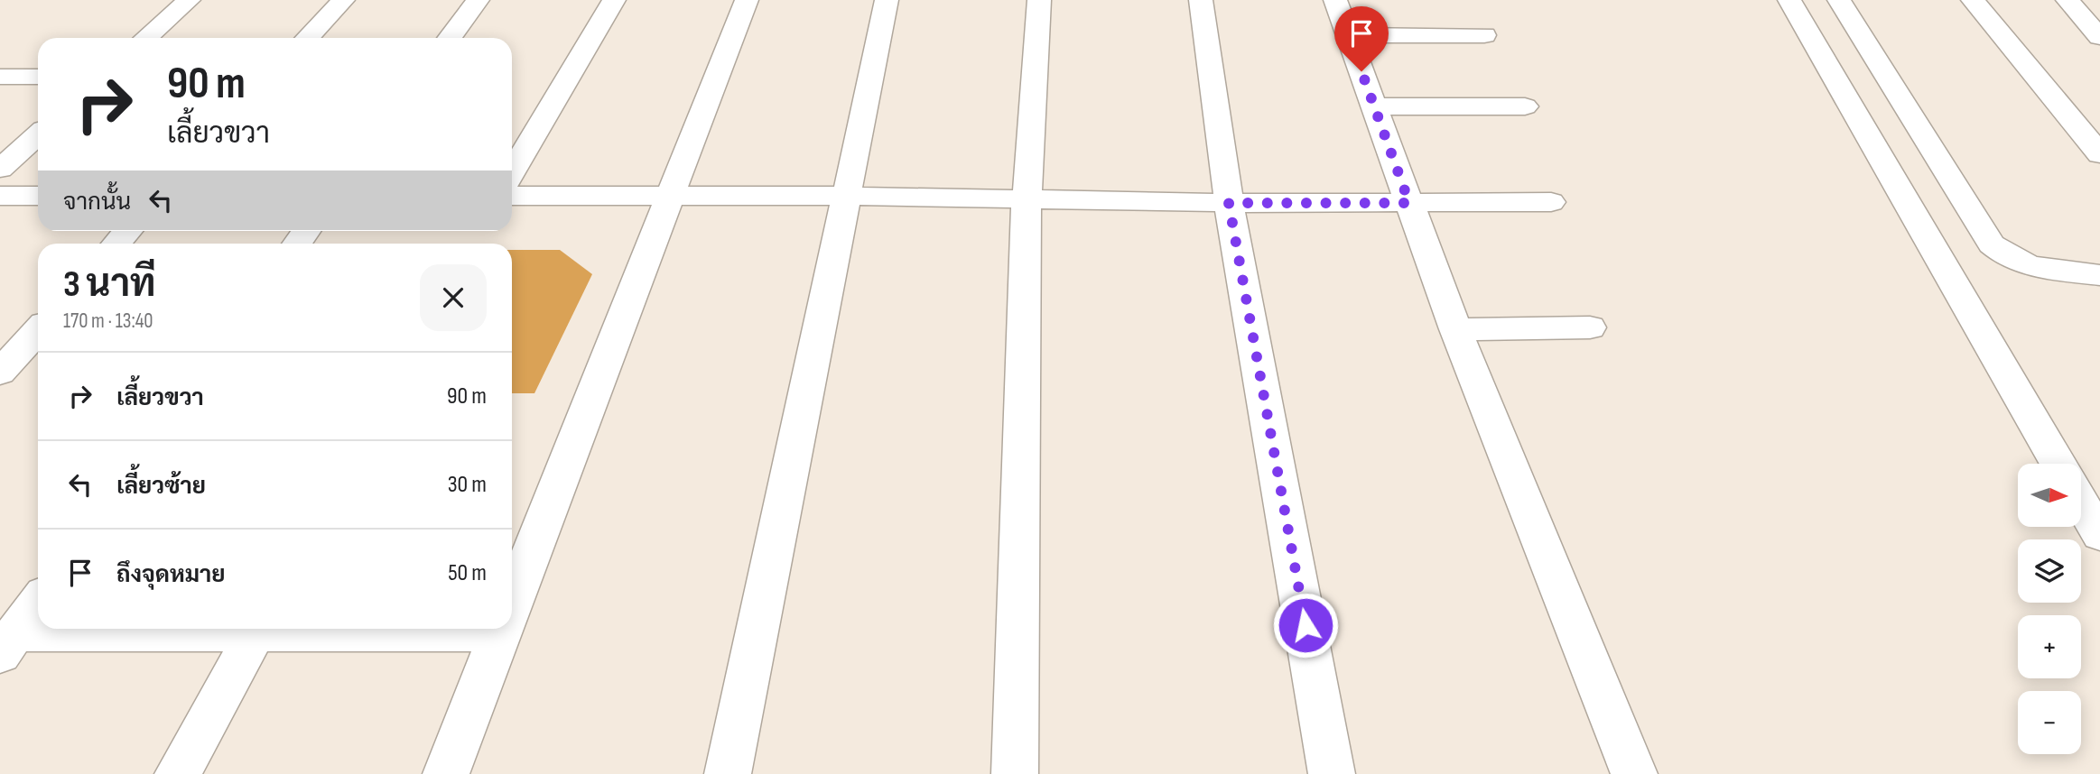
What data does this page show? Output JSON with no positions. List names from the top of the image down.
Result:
{
  "north": "right",
  "page": {
    "turn": ["90 m", "เลี้ยวขวา"],
    "then": "จากนั้น",
    "heading": ["3 นาที", "170 m · 13:40"],
    "list": [
      {
        "name": "เลี้ยวขวา",
        "value": "90 m"
      },
      {
        "name": "เลี้ยวซ้าย",
        "value": "30 m"
      },
      {
        "name": "ถึงจุดหมาย",
        "value": "50 m"
      }
    ],
    "map_buttons": ["+", "−"]
  }
}
